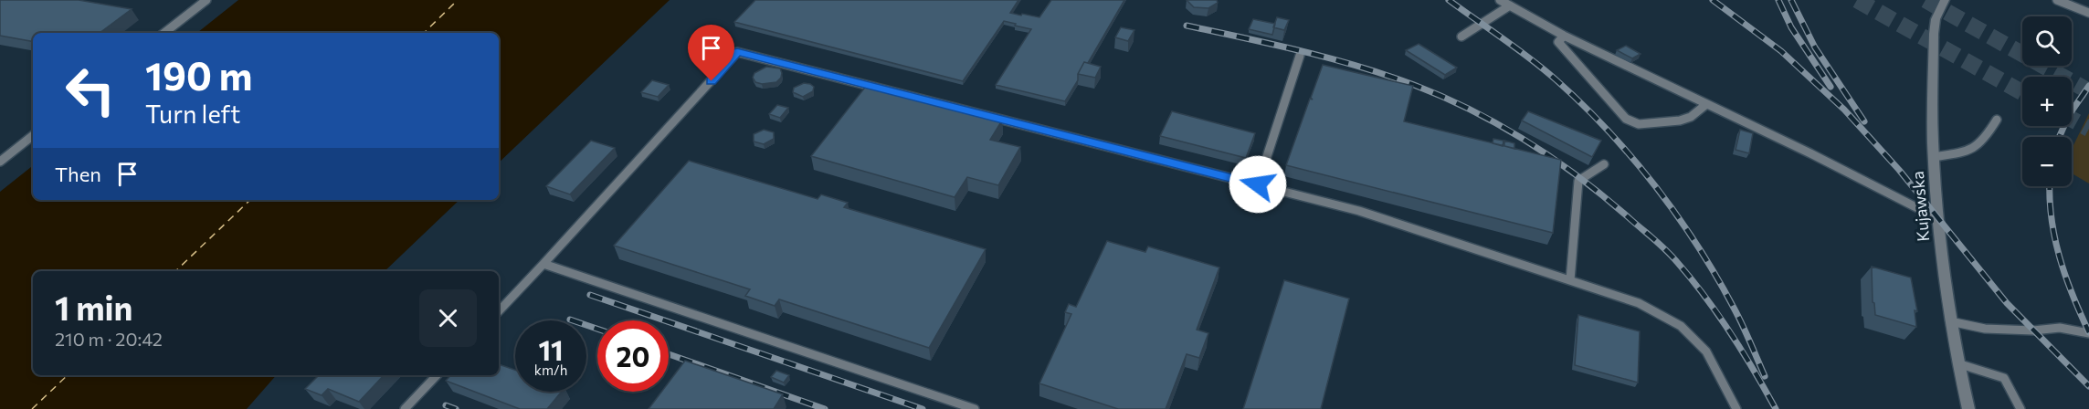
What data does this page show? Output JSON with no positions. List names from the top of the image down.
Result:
{
  "streets": {
    "street": ["Kujawska"]
  },
  "page": {
    "map_buttons": ["+", "−"],
    "turn": ["190 m", "Turn left"],
    "then": "Then",
    "heading": ["1 min", "210 m · 20:42"],
    "speed": "11 km/h",
    "limit": "20"
  }
}
